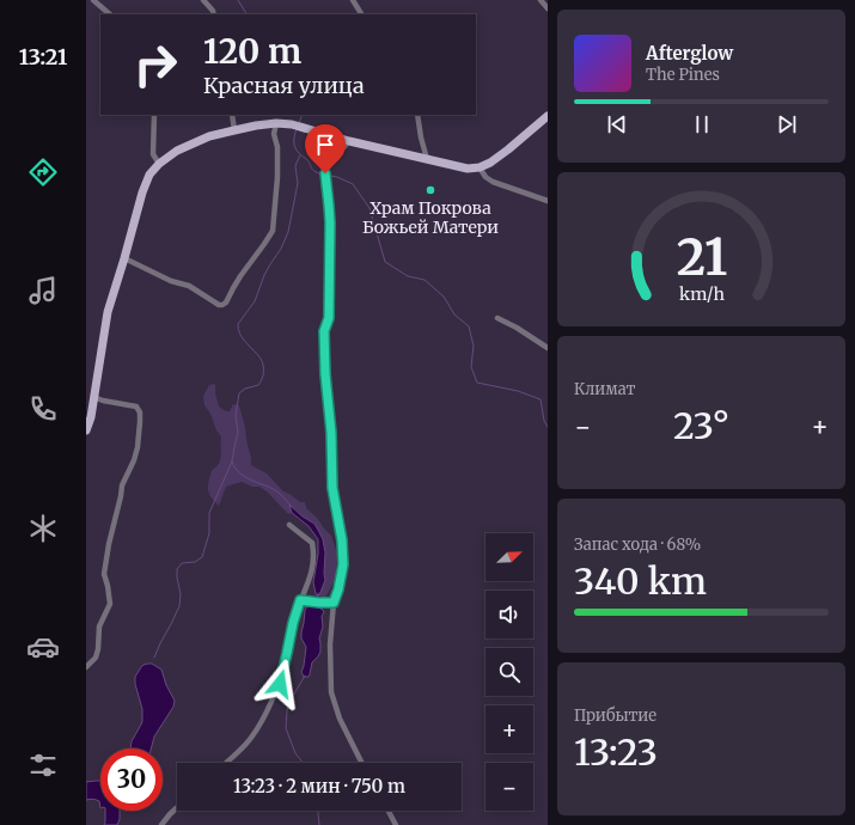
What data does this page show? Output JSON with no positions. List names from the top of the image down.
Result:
{
  "places": ["Храм Покрова Божьей Матери"],
  "north": "top right",
  "page": {
    "tabs": "13:21",
    "turn": ["120 m", "Красная улица"],
    "song": ["Afterglow", "The Pines"],
    "tile": [
      "Климат",
      ["Запас хода · 68%", "340 km"],
      ["Прибытие", "13:23"]
    ],
    "heat": ["−", "23°", "+"],
    "map_buttons": ["+", "−"],
    "limit": "30",
    "trip": "13:23 · 2 мин · 750 m",
    "gauge": ["21", "km/h"]
  }
}
